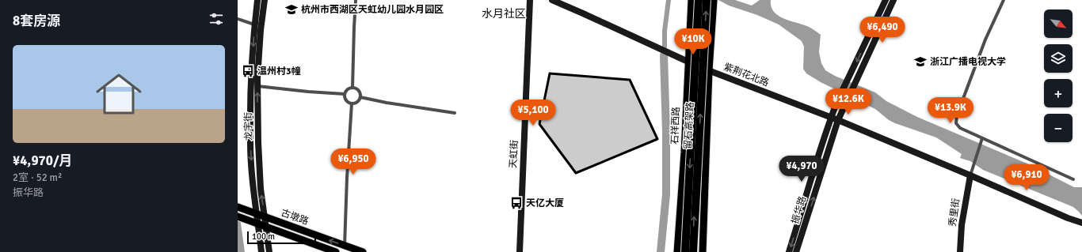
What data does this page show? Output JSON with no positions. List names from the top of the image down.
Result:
{
  "streets": {
    "highway": ["留石高架路"],
    "main road": [
      "紫荆花北路",
      "石祥西路",
      "龙宇街",
      "天虹街",
      "振华路",
      "秀里街",
      "古墩路"
    ]
  },
  "crossings": [
    ["紫荆花北路", "石祥西路"],
    ["紫荆花北路", "振华路"],
    ["紫荆花北路", "秀里街"],
    ["龙宇街", "古墩路"]
  ],
  "districts": ["水月社区"],
  "places": {
    "school or university": ["杭州市西湖区天虹幼儿园水月园区", "浙江广播电视大学"],
    "bus stop": ["温州村3幢", "天亿大厦"]
  },
  "scale_bar": "100 m",
  "north": "bottom right",
  "page": {
    "heading": "8套房源",
    "map_buttons": ["+", "−"],
    "price": [
      "¥6,490",
      "¥10K",
      "¥12.6K",
      "¥13.9K",
      "¥5,100",
      "¥6,950",
      "¥4,970",
      "¥6,910"
    ],
    "list": [
      {
        "name": "¥4,970/月",
        "note": "2室 · 52 m² · 振华路"
      }
    ],
    "scale": "100 m"
  }
}
